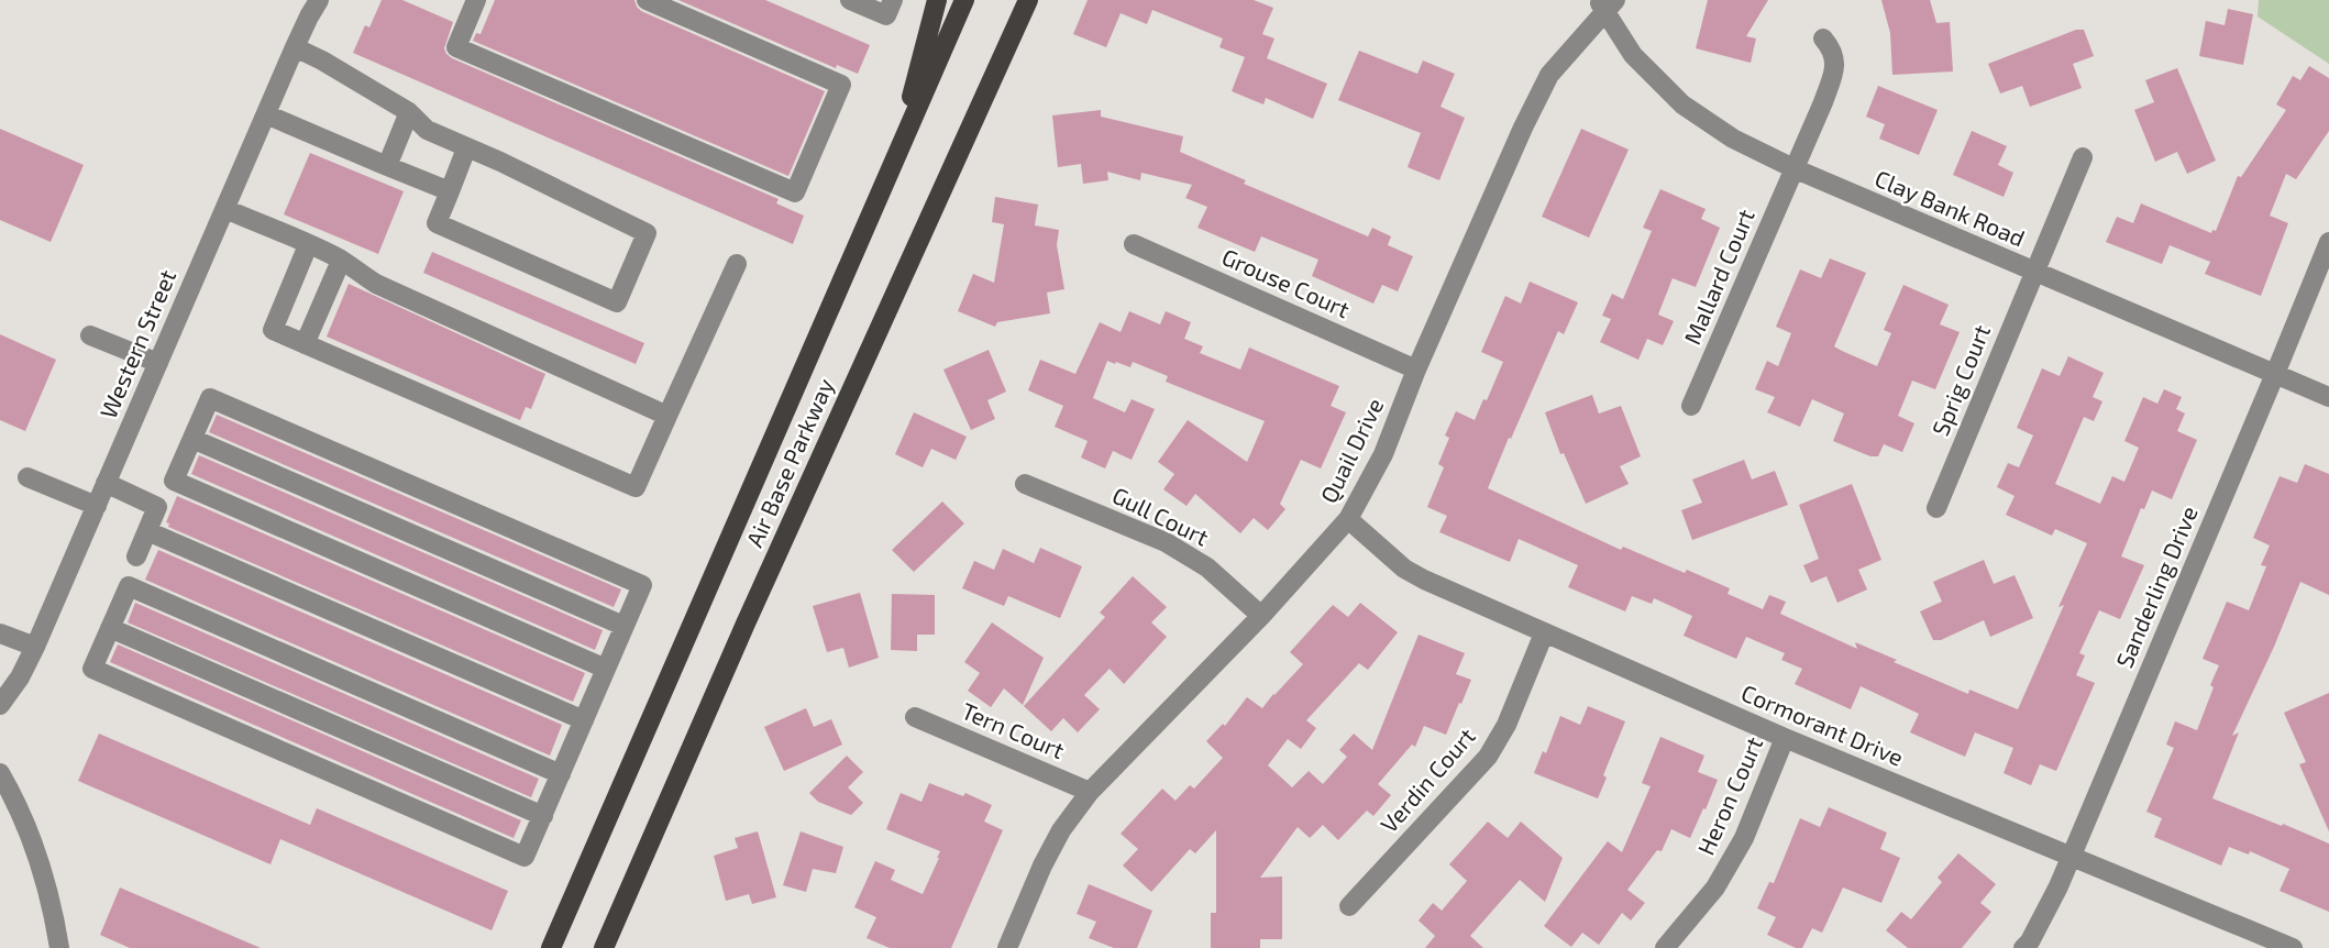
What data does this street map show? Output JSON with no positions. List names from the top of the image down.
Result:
{
  "streets": {
    "main road": ["Air Base Parkway"],
    "street": [
      "Clay Bank Road",
      "Mallard Court",
      "Grouse Court",
      "Western Street",
      "Sprig Court",
      "Quail Drive",
      "Gull Court",
      "Sanderling Drive",
      "Cormorant Drive",
      "Tern Court",
      "Verdin Court",
      "Heron Court"
    ]
  },
  "crossings": [
    ["Clay Bank Road", "Mallard Court"],
    ["Clay Bank Road", "Sprig Court"],
    ["Clay Bank Road", "Quail Drive"],
    ["Clay Bank Road", "Sanderling Drive"],
    ["Grouse Court", "Quail Drive"],
    ["Quail Drive", "Gull Court"],
    ["Quail Drive", "Cormorant Drive"],
    ["Quail Drive", "Tern Court"],
    ["Sanderling Drive", "Cormorant Drive"],
    ["Cormorant Drive", "Verdin Court"],
    ["Cormorant Drive", "Heron Court"]
  ]
}
